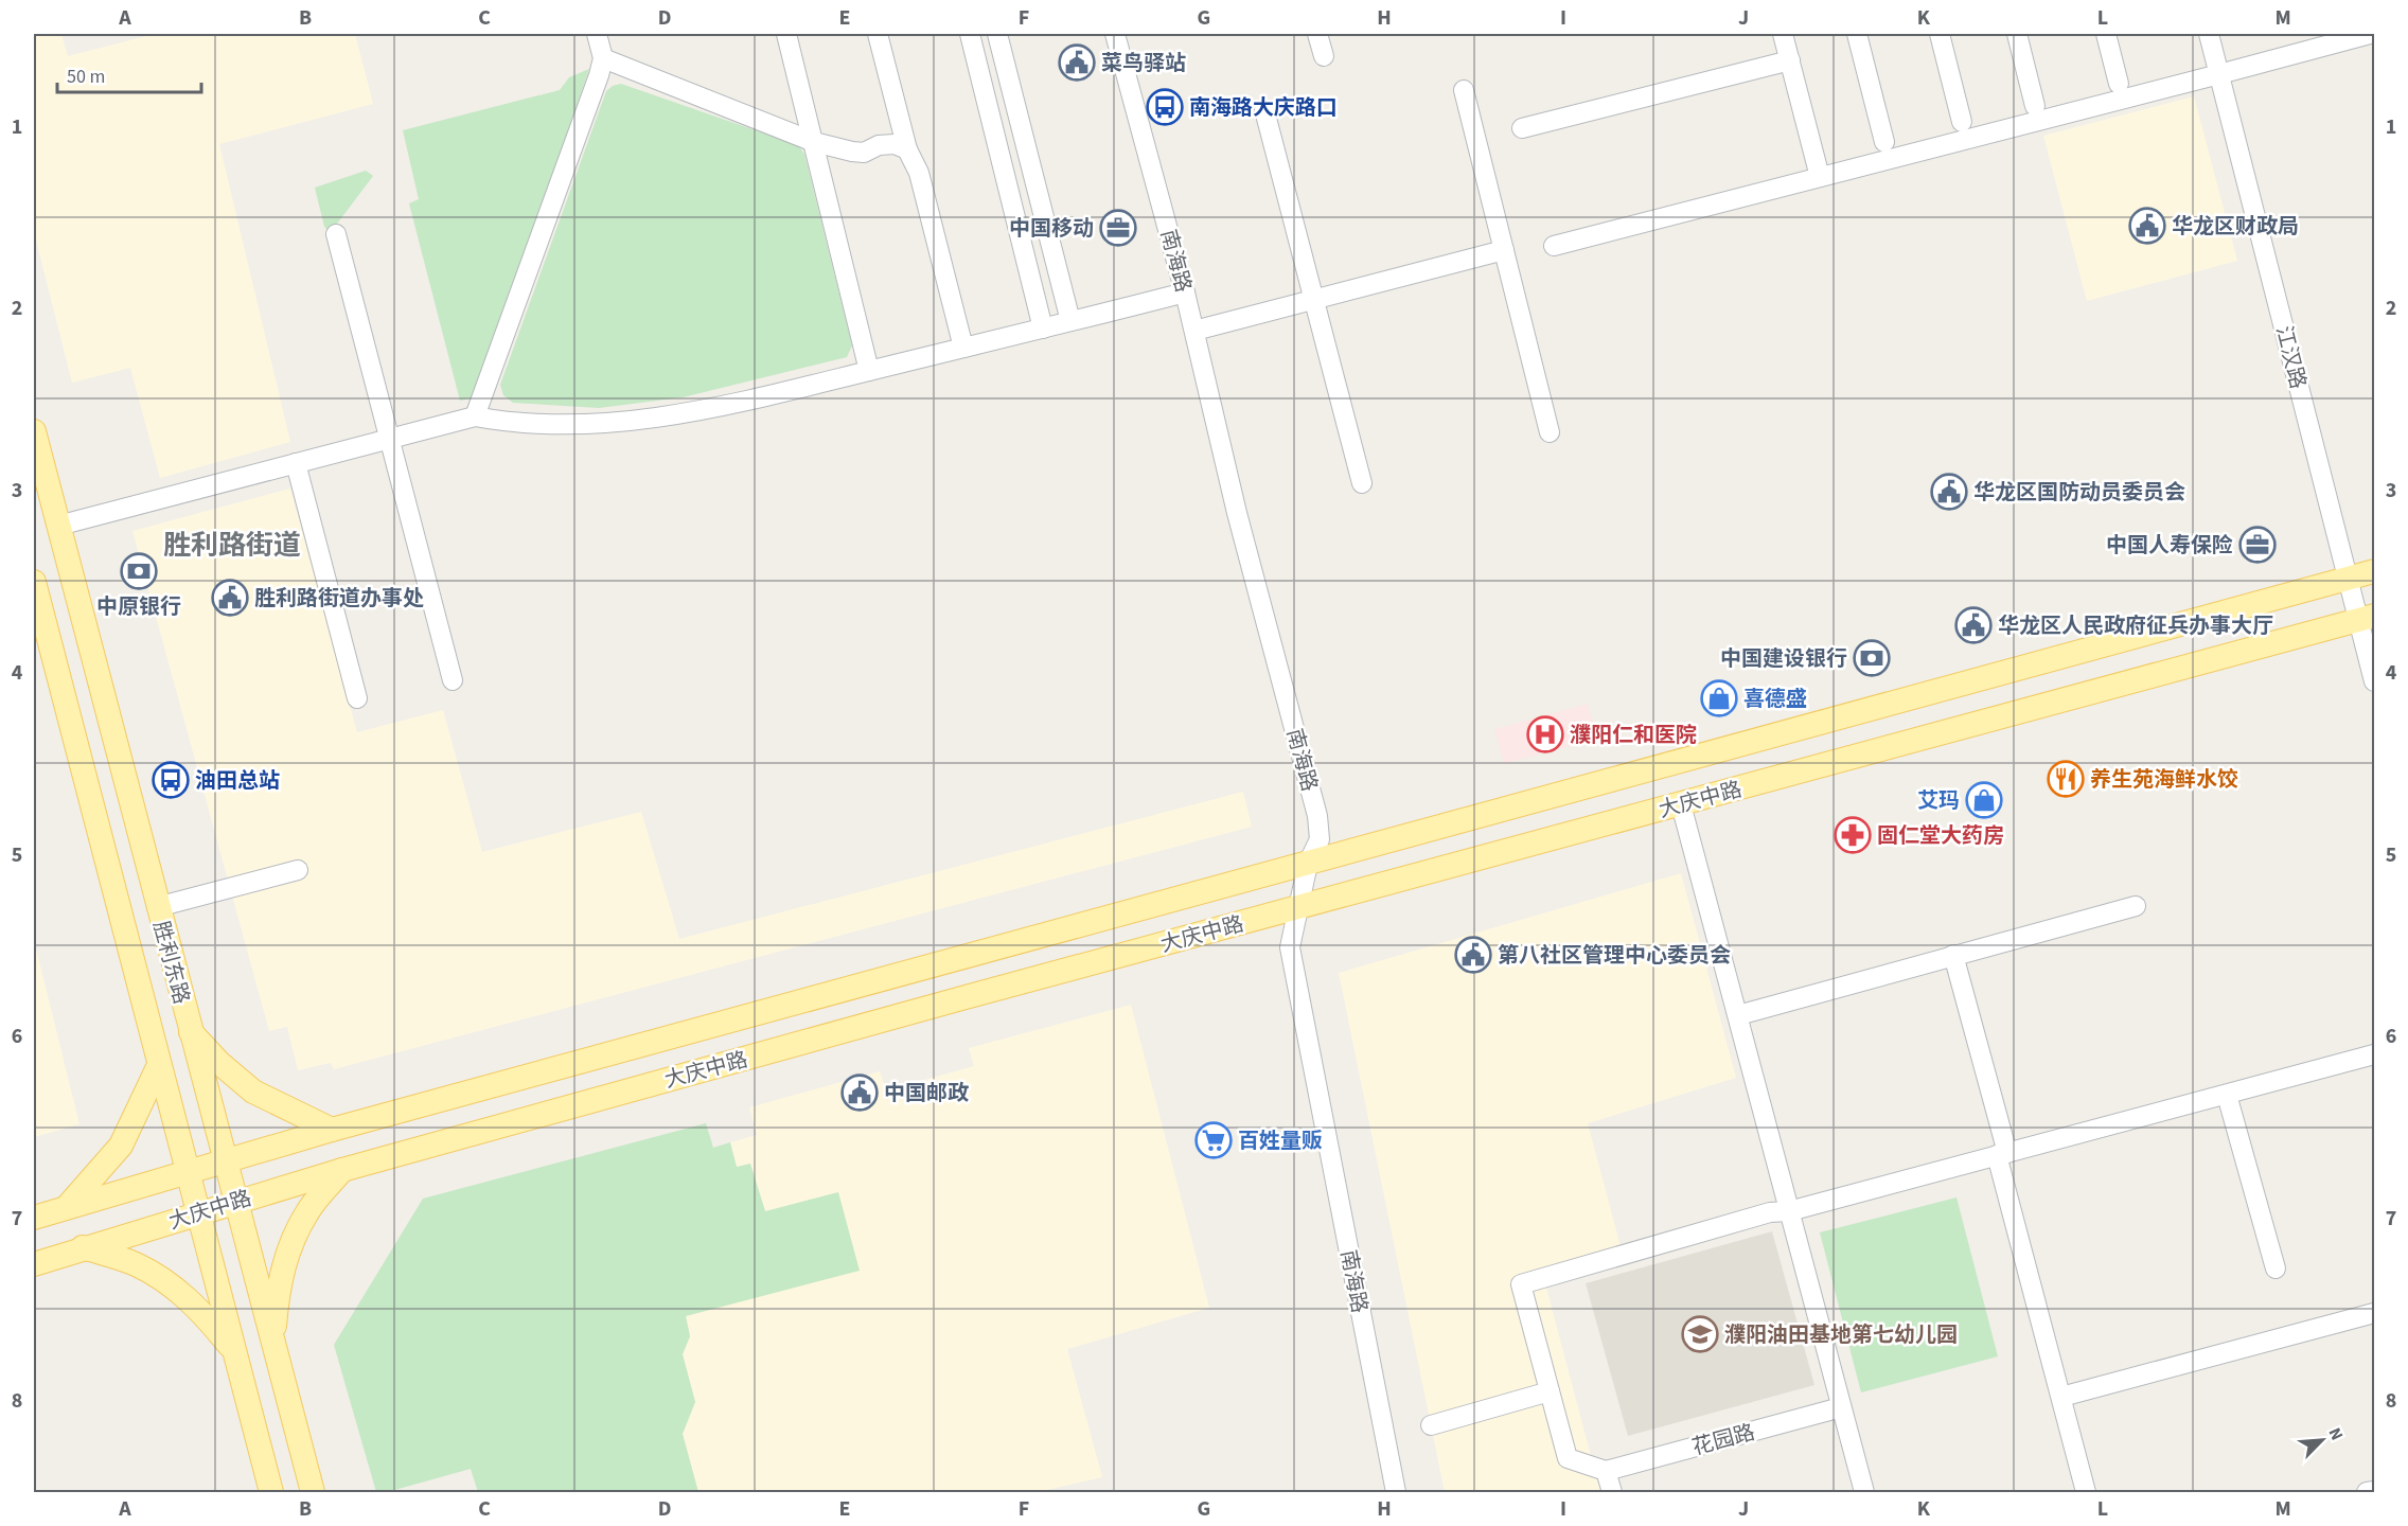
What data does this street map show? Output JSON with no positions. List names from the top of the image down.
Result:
{
  "streets": {
    "main road": ["大庆中路", "胜利东路"],
    "street": ["南海路", "江汉路", "花园路"]
  },
  "crossings": [
    ["南海路", "大庆中路"],
    ["江汉路", "大庆中路"],
    ["大庆中路", "胜利东路"]
  ],
  "districts": ["胜利路街道"],
  "places": {
    "public building": [
      "菜鸟驿站",
      "华龙区财政局",
      "华龙区国防动员委员会",
      "胜利路街道办事处",
      "华龙区人民政府征兵办事大厅",
      "第八社区管理中心委员会",
      "中国邮政"
    ],
    "bus stop": ["南海路大庆路口", "油田总站"],
    "office": ["中国移动", "中国人寿保险"],
    "bank": ["中原银行", "中国建设银行"],
    "shop": ["喜德盛", "艾玛"],
    "hospital": ["濮阳仁和医院"],
    "restaurant": ["养生苑海鲜水饺"],
    "pharmacy": ["固仁堂大药房"],
    "supermarket": ["百姓量贩"],
    "school or university": ["濮阳油田基地第七幼儿园"]
  },
  "scale_bar": "50 m",
  "north": "top right",
  "grid": {
    "columns": [
      "A",
      "B",
      "C",
      "D",
      "E",
      "F",
      "G",
      "H",
      "I",
      "J",
      "K",
      "L",
      "M"
    ],
    "rows": [
      "1",
      "2",
      "3",
      "4",
      "5",
      "6",
      "7",
      "8"
    ]
  }
}
